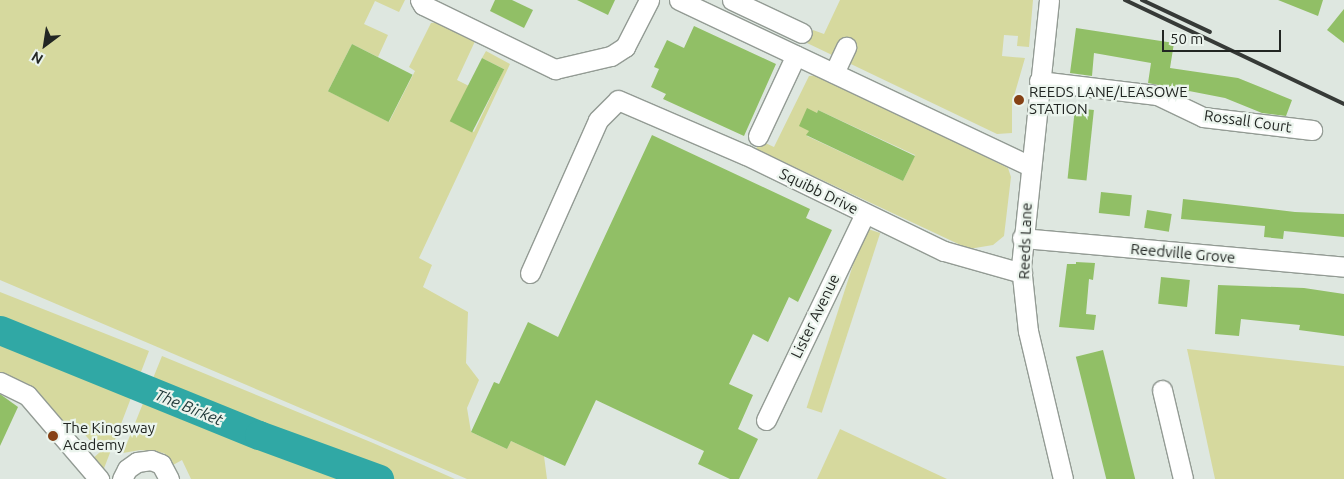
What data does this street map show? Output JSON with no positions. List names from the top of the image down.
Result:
{
  "streets": {
    "street": [
      "Rossall Court",
      "Squibb Drive",
      "Reeds Lane",
      "Reedville Grove",
      "Lister Avenue"
    ]
  },
  "crossings": [
    ["Rossall Court", "Reeds Lane"],
    ["Squibb Drive", "Reeds Lane"],
    ["Squibb Drive", "Lister Avenue"],
    ["Reeds Lane", "Reedville Grove"]
  ],
  "water": ["The Birket"],
  "places": ["REEDS LANE/LEASOWE STATION", "The Kingsway Academy"],
  "scale_bar": "50 m",
  "north": "bottom left"
}
